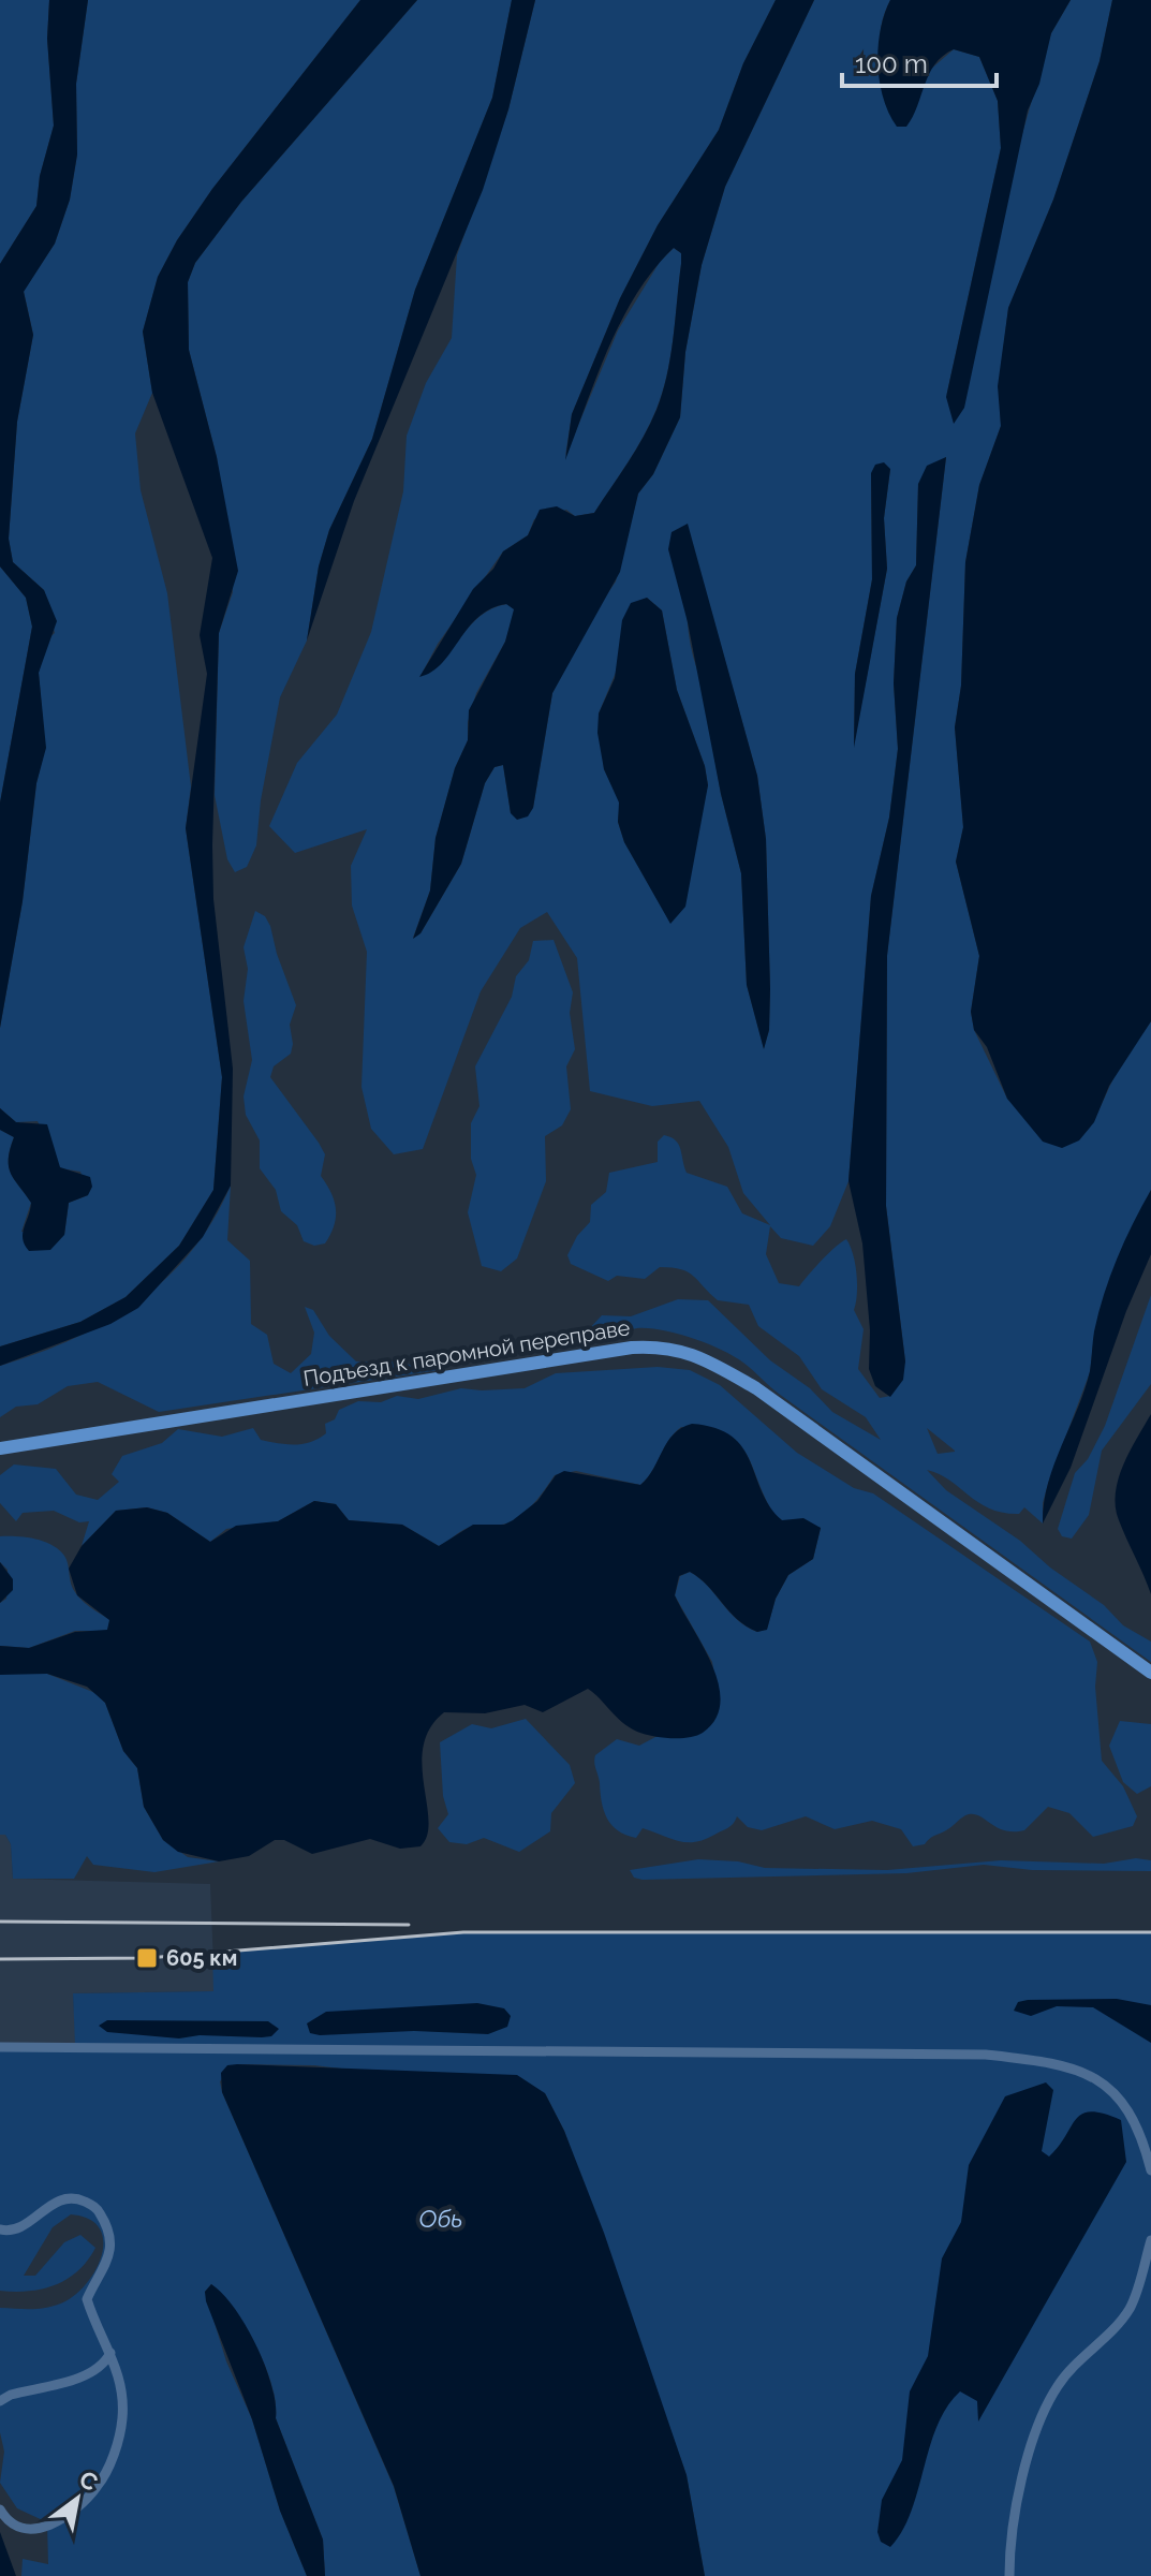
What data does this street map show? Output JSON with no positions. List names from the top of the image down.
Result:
{
  "streets": {
    "street": ["Подъезд к паромной переправе"]
  },
  "water": ["Обь"],
  "places": {
    "transit": ["605 км"]
  },
  "scale_bar": "100 m",
  "north": "top right"
}
